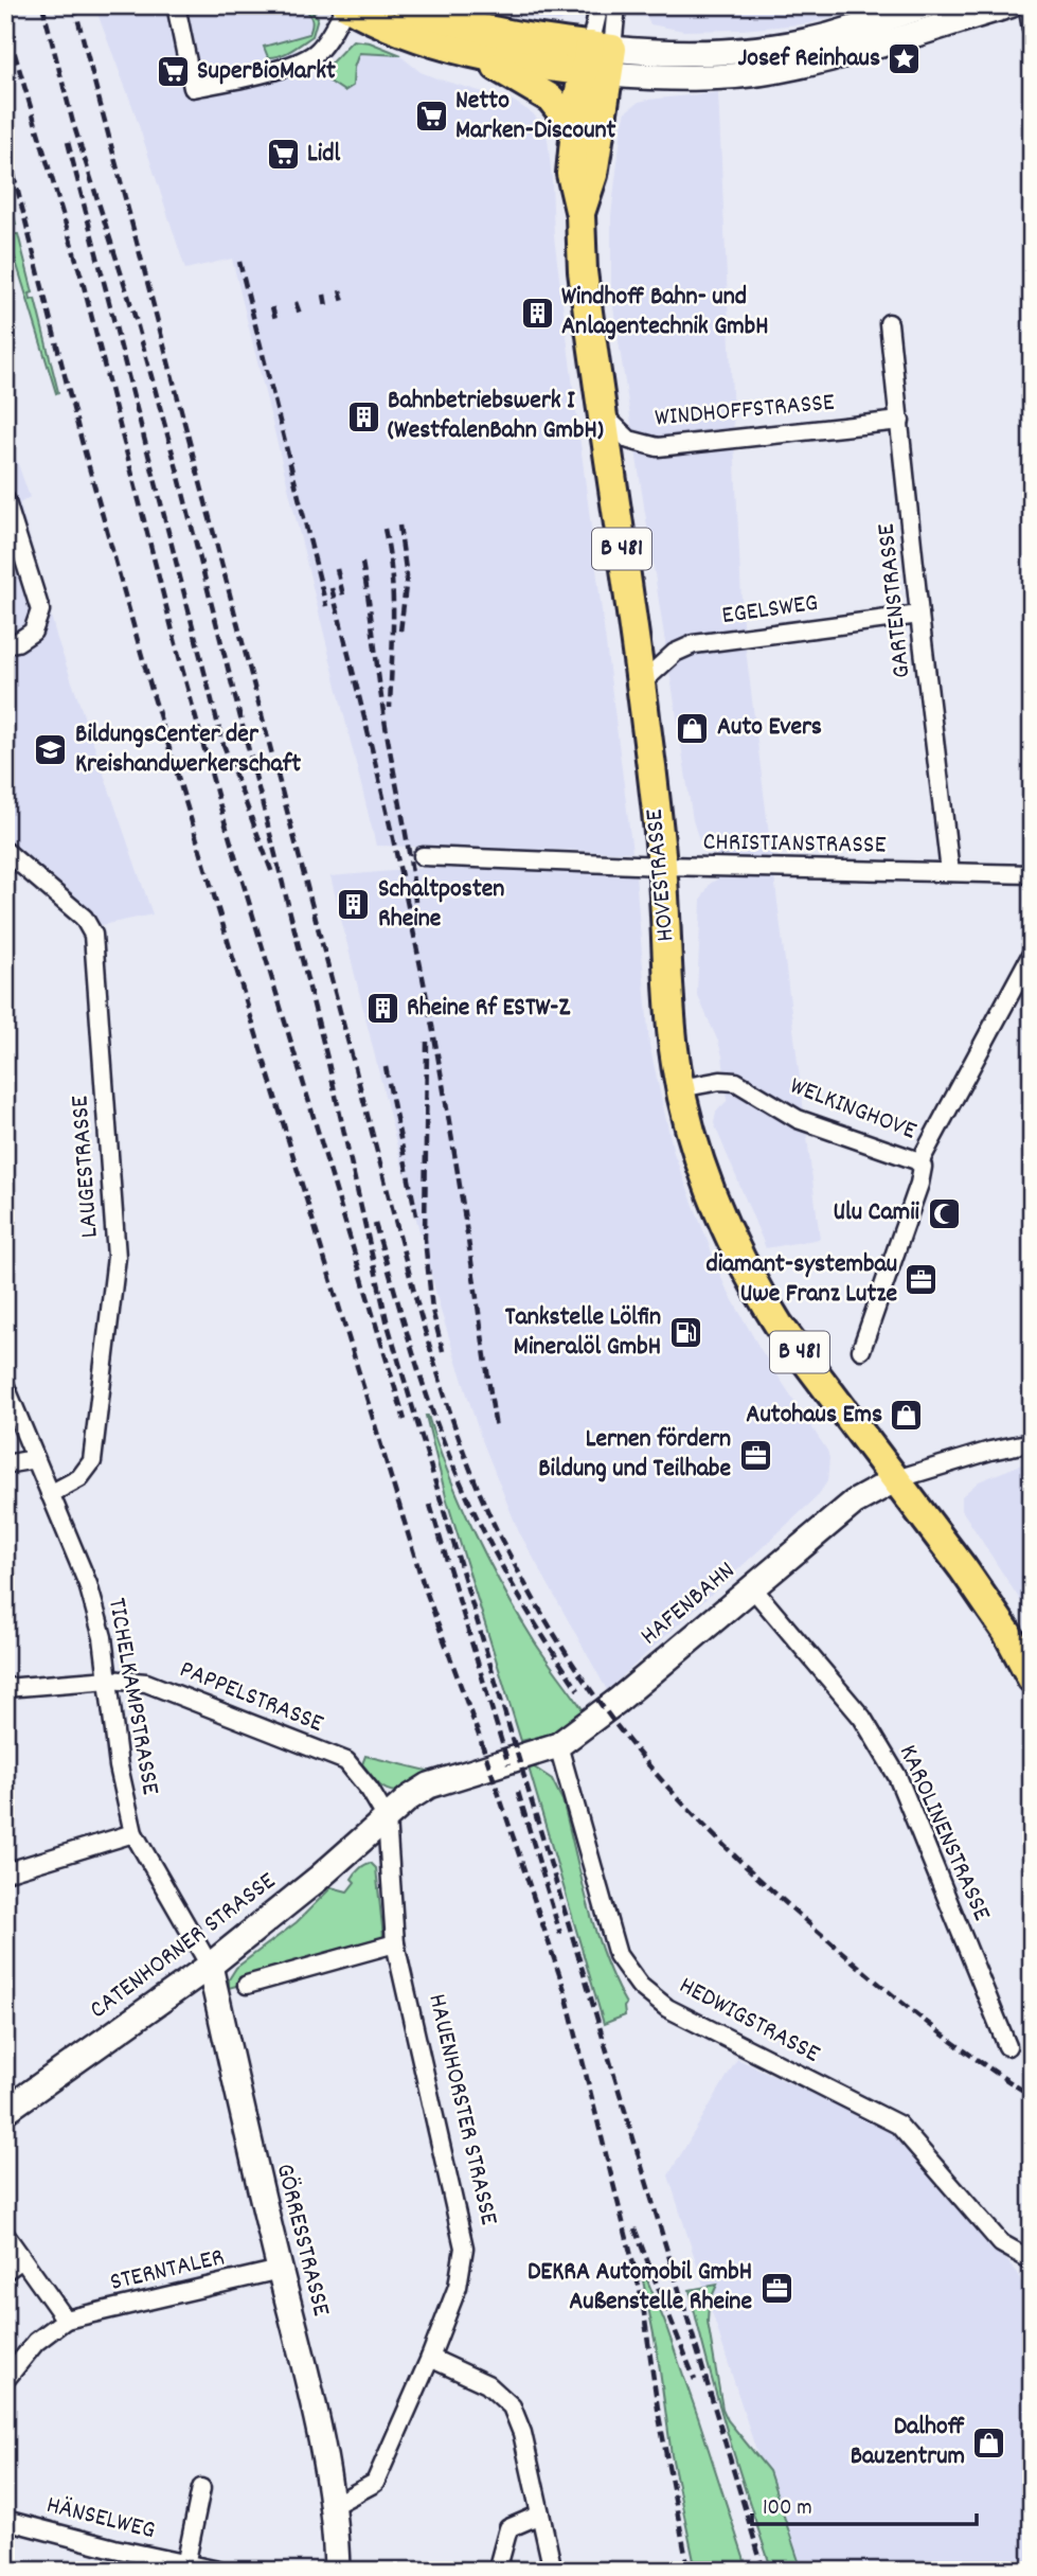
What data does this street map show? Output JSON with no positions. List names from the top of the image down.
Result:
{
  "streets": {
    "main road": ["B 481", "HOVESTRASSE"],
    "street": [
      "WINDHOFFSTRASSE",
      "GARTENSTRASSE",
      "EGELSWEG",
      "CHRISTIANSTRASSE",
      "WELKINGHOVE",
      "LAUGESTRASSE",
      "HAFENBAHN",
      "TICHELKAMPSTRASSE",
      "PAPPELSTRASSE",
      "KAROLINENSTRASSE",
      "CATENHORNER STRASSE",
      "HEDWIGSTRASSE",
      "HAUENHORSTER STRASSE",
      "GÖRRESSTRASSE",
      "STERNTALER",
      "HÄNSELWEG"
    ]
  },
  "crossings": [
    ["WINDHOFFSTRASSE", "GARTENSTRASSE"],
    ["WINDHOFFSTRASSE", "HOVESTRASSE"],
    ["B 481", "HOVESTRASSE"],
    ["B 481", "HAFENBAHN"],
    ["GARTENSTRASSE", "EGELSWEG"],
    ["GARTENSTRASSE", "CHRISTIANSTRASSE"],
    ["EGELSWEG", "HOVESTRASSE"],
    ["CHRISTIANSTRASSE", "HOVESTRASSE"],
    ["HOVESTRASSE", "WELKINGHOVE"],
    ["HOVESTRASSE", "HAFENBAHN"],
    ["LAUGESTRASSE", "TICHELKAMPSTRASSE"],
    ["HAFENBAHN", "PAPPELSTRASSE"],
    ["HAFENBAHN", "KAROLINENSTRASSE"],
    ["HAFENBAHN", "CATENHORNER STRASSE"],
    ["HAFENBAHN", "HEDWIGSTRASSE"],
    ["HAFENBAHN", "HAUENHORSTER STRASSE"],
    ["TICHELKAMPSTRASSE", "PAPPELSTRASSE"],
    ["TICHELKAMPSTRASSE", "CATENHORNER STRASSE"],
    ["TICHELKAMPSTRASSE", "GÖRRESSTRASSE"],
    ["PAPPELSTRASSE", "CATENHORNER STRASSE"],
    ["PAPPELSTRASSE", "HAUENHORSTER STRASSE"],
    ["CATENHORNER STRASSE", "HAUENHORSTER STRASSE"],
    ["CATENHORNER STRASSE", "GÖRRESSTRASSE"],
    ["HAUENHORSTER STRASSE", "GÖRRESSTRASSE"],
    ["GÖRRESSTRASSE", "STERNTALER"]
  ],
  "places": {
    "place": ["Josef Reinhaus"],
    "supermarket": ["SuperBioMarkt", "Netto Marken-Discount", "Lidl"],
    "building": [
      "Windhoff Bahn- und Anlagentechnik GmbH",
      "Bahnbetriebswerk I (WestfalenBahn GmbH)",
      "Schaltposten Rheine",
      "Rheine Rf ESTW-Z"
    ],
    "shop": ["Auto Evers", "Autohaus Ems", "Dalhoff Bauzentrum"],
    "school or university": ["BildungsCenter der Kreishandwerkerschaft"],
    "mosque": ["Ulu Camii"],
    "office": ["diamant-systembau Uwe Franz Lutze", "Lernen fördern Bildung und Teilhabe", "DEKRA Automobil GmbH Außenstelle Rheine"],
    "fuel station": ["Tankstelle Lölfin Mineralöl GmbH"]
  },
  "scale_bar": "100 m"
}
